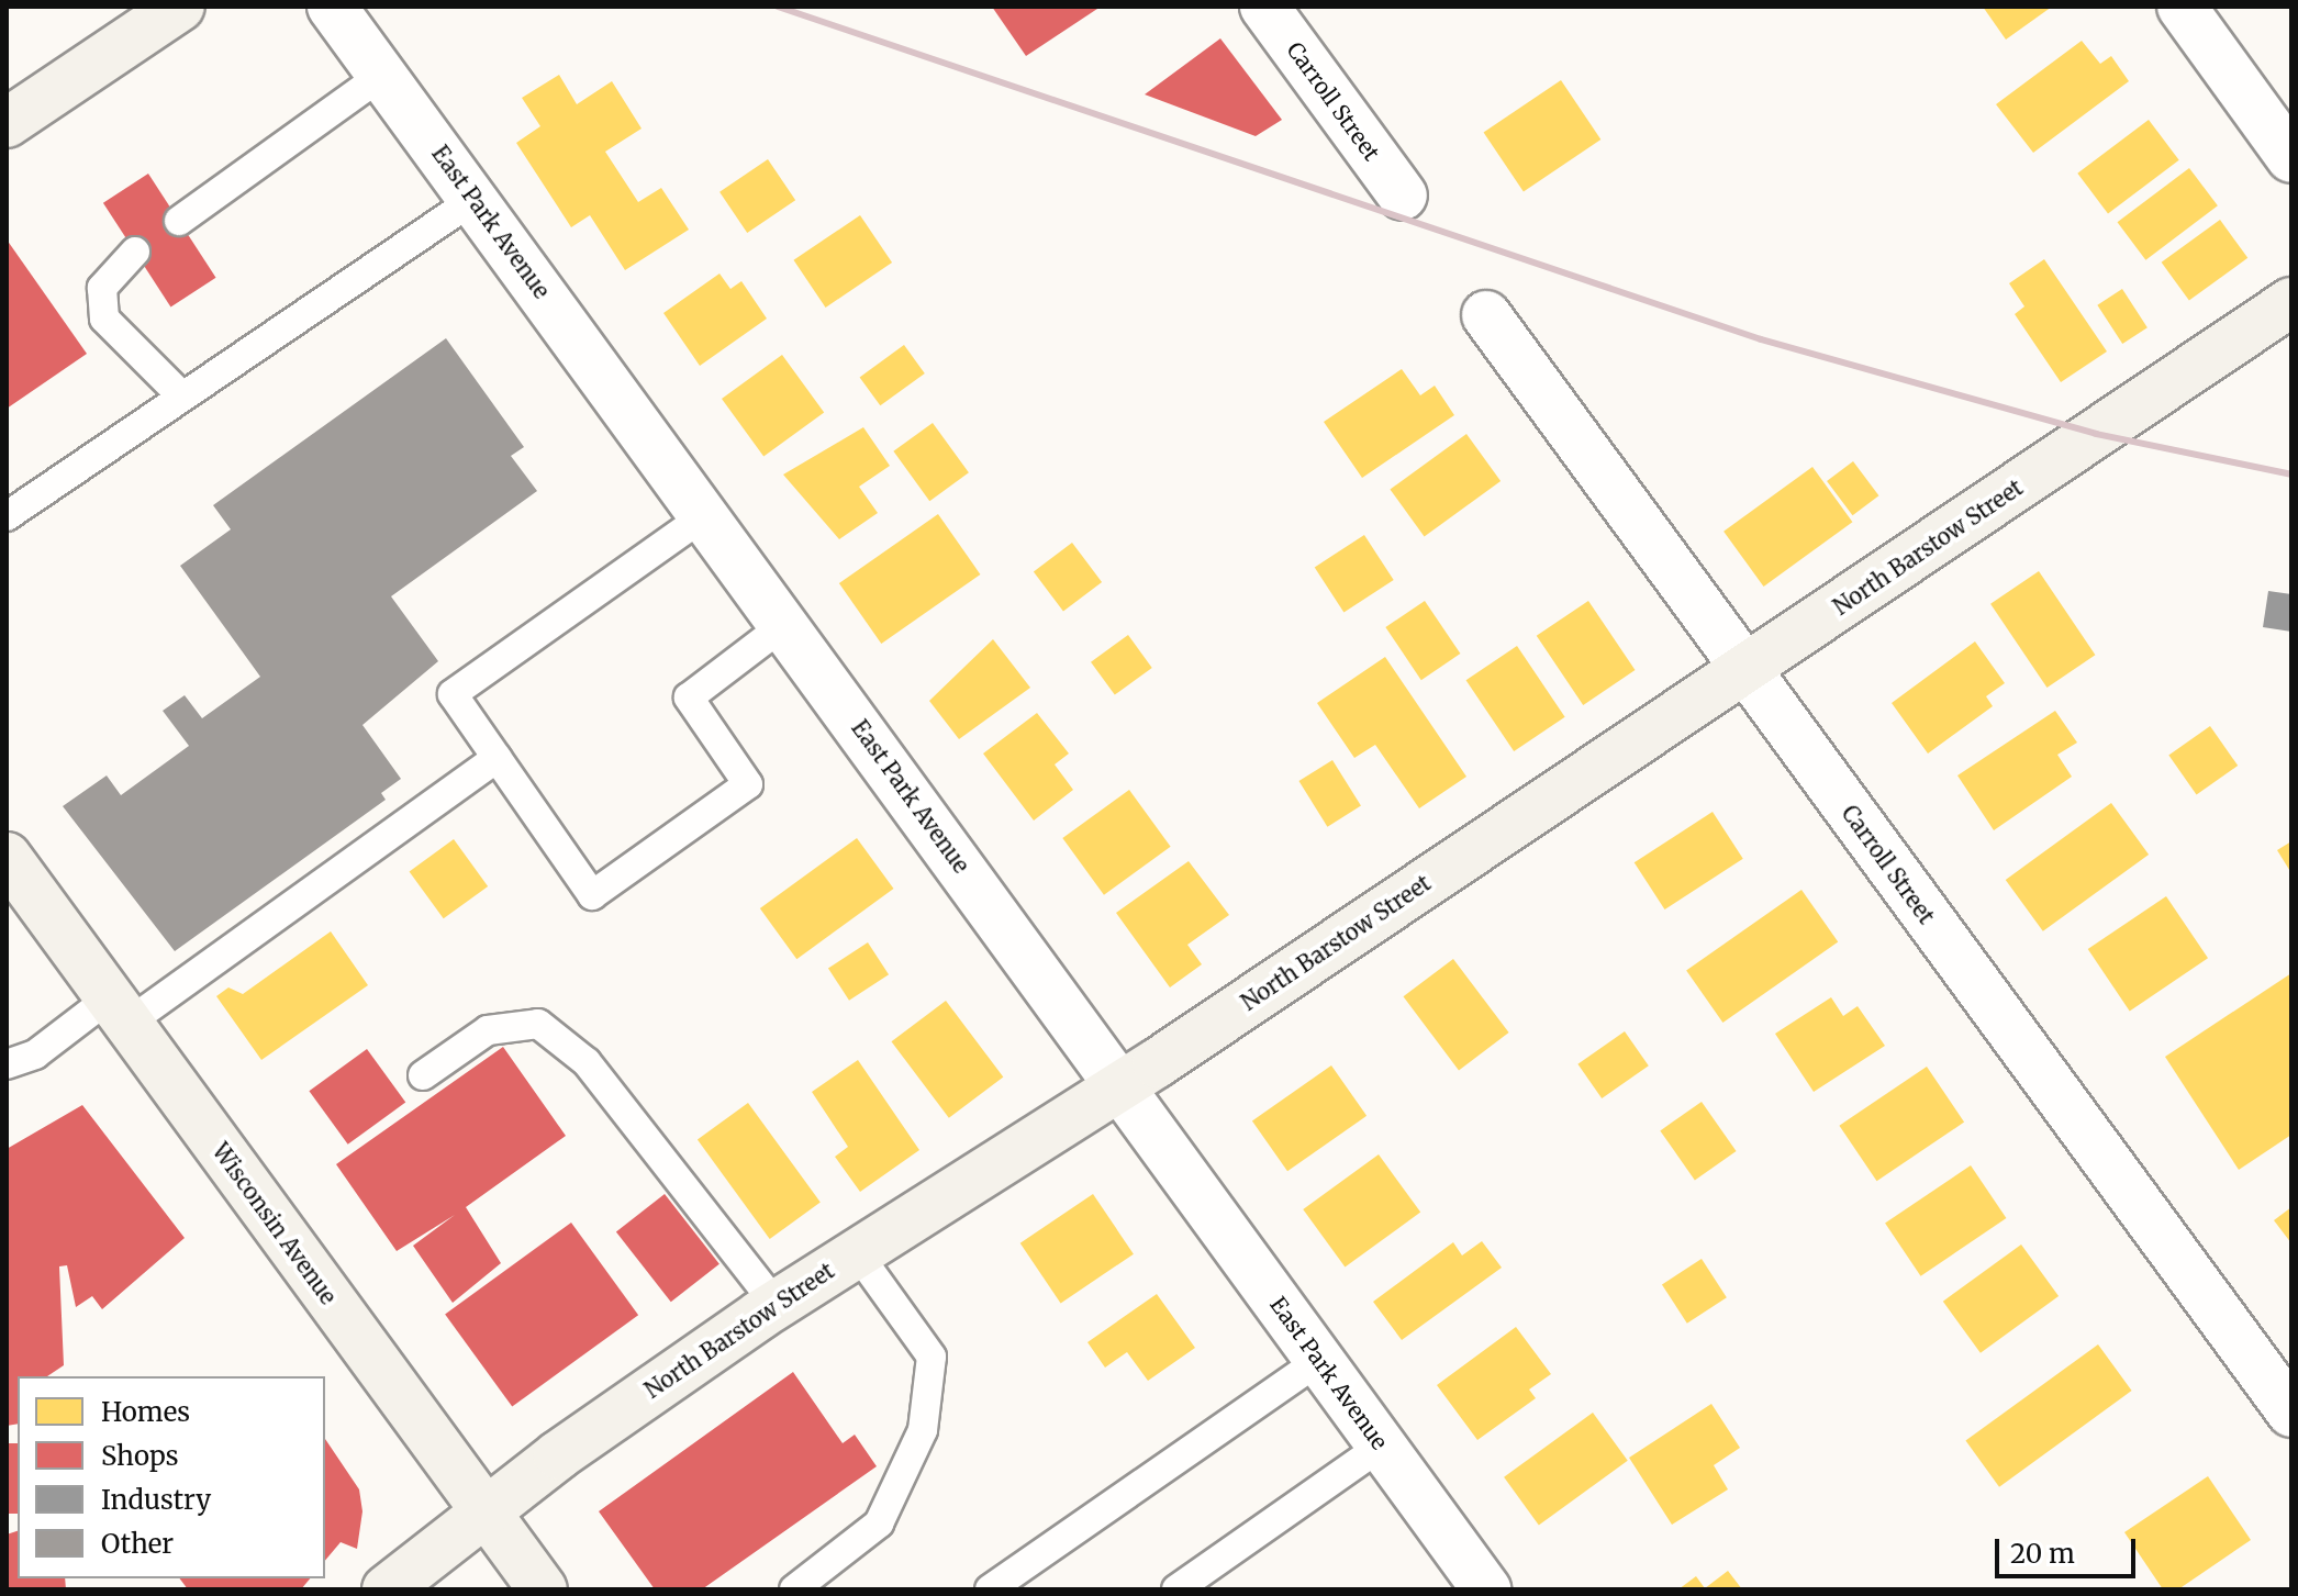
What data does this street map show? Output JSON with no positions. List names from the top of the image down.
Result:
{
  "streets": {
    "street": [
      "Carroll Street",
      "East Park Avenue",
      "North Barstow Street",
      "Wisconsin Avenue"
    ]
  },
  "crossings": [
    ["Carroll Street", "North Barstow Street"],
    ["East Park Avenue", "North Barstow Street"],
    ["North Barstow Street", "Wisconsin Avenue"]
  ],
  "legend": [
    "Homes",
    "Shops",
    "Industry",
    "Other"
  ],
  "scale_bar": "20 m"
}
